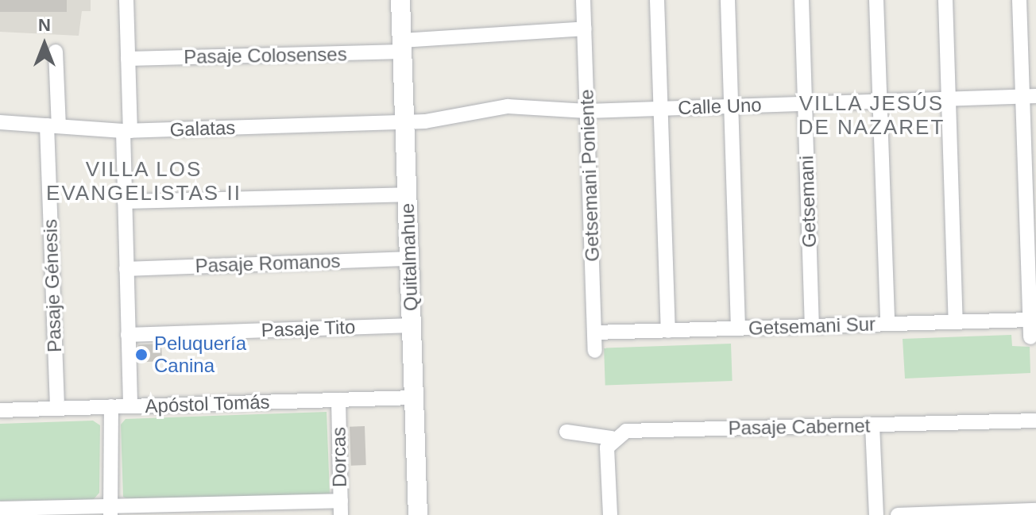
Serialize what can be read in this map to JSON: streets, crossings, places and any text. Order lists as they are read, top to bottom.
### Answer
{
  "streets": {
    "street": [
      "Pasaje Colosenses",
      "Calle Uno",
      "Galatas",
      "Getsemani Poniente",
      "Getsemani",
      "Quitalmahue",
      "Pasaje Romanos",
      "Pasaje Génesis",
      "Getsemani Sur",
      "Pasaje Tito",
      "Apóstol Tomás",
      "Pasaje Cabernet",
      "Dorcas"
    ]
  },
  "crossings": [
    ["Pasaje Colosenses", "Getsemani Poniente"],
    ["Pasaje Colosenses", "Quitalmahue"],
    ["Calle Uno", "Galatas"],
    ["Calle Uno", "Getsemani Poniente"],
    ["Calle Uno", "Getsemani"],
    ["Calle Uno", "Quitalmahue"],
    ["Galatas", "Quitalmahue"],
    ["Galatas", "Pasaje Génesis"],
    ["Getsemani Poniente", "Getsemani Sur"],
    ["Getsemani", "Getsemani Sur"],
    ["Quitalmahue", "Pasaje Romanos"],
    ["Quitalmahue", "Pasaje Tito"],
    ["Quitalmahue", "Apóstol Tomás"],
    ["Pasaje Génesis", "Apóstol Tomás"],
    ["Apóstol Tomás", "Dorcas"]
  ],
  "districts": ["VILLA JESÚS DE NAZARET", "VILLA LOS EVANGELISTAS II"],
  "places": ["Peluquería Canina"],
  "north": "top"
}
